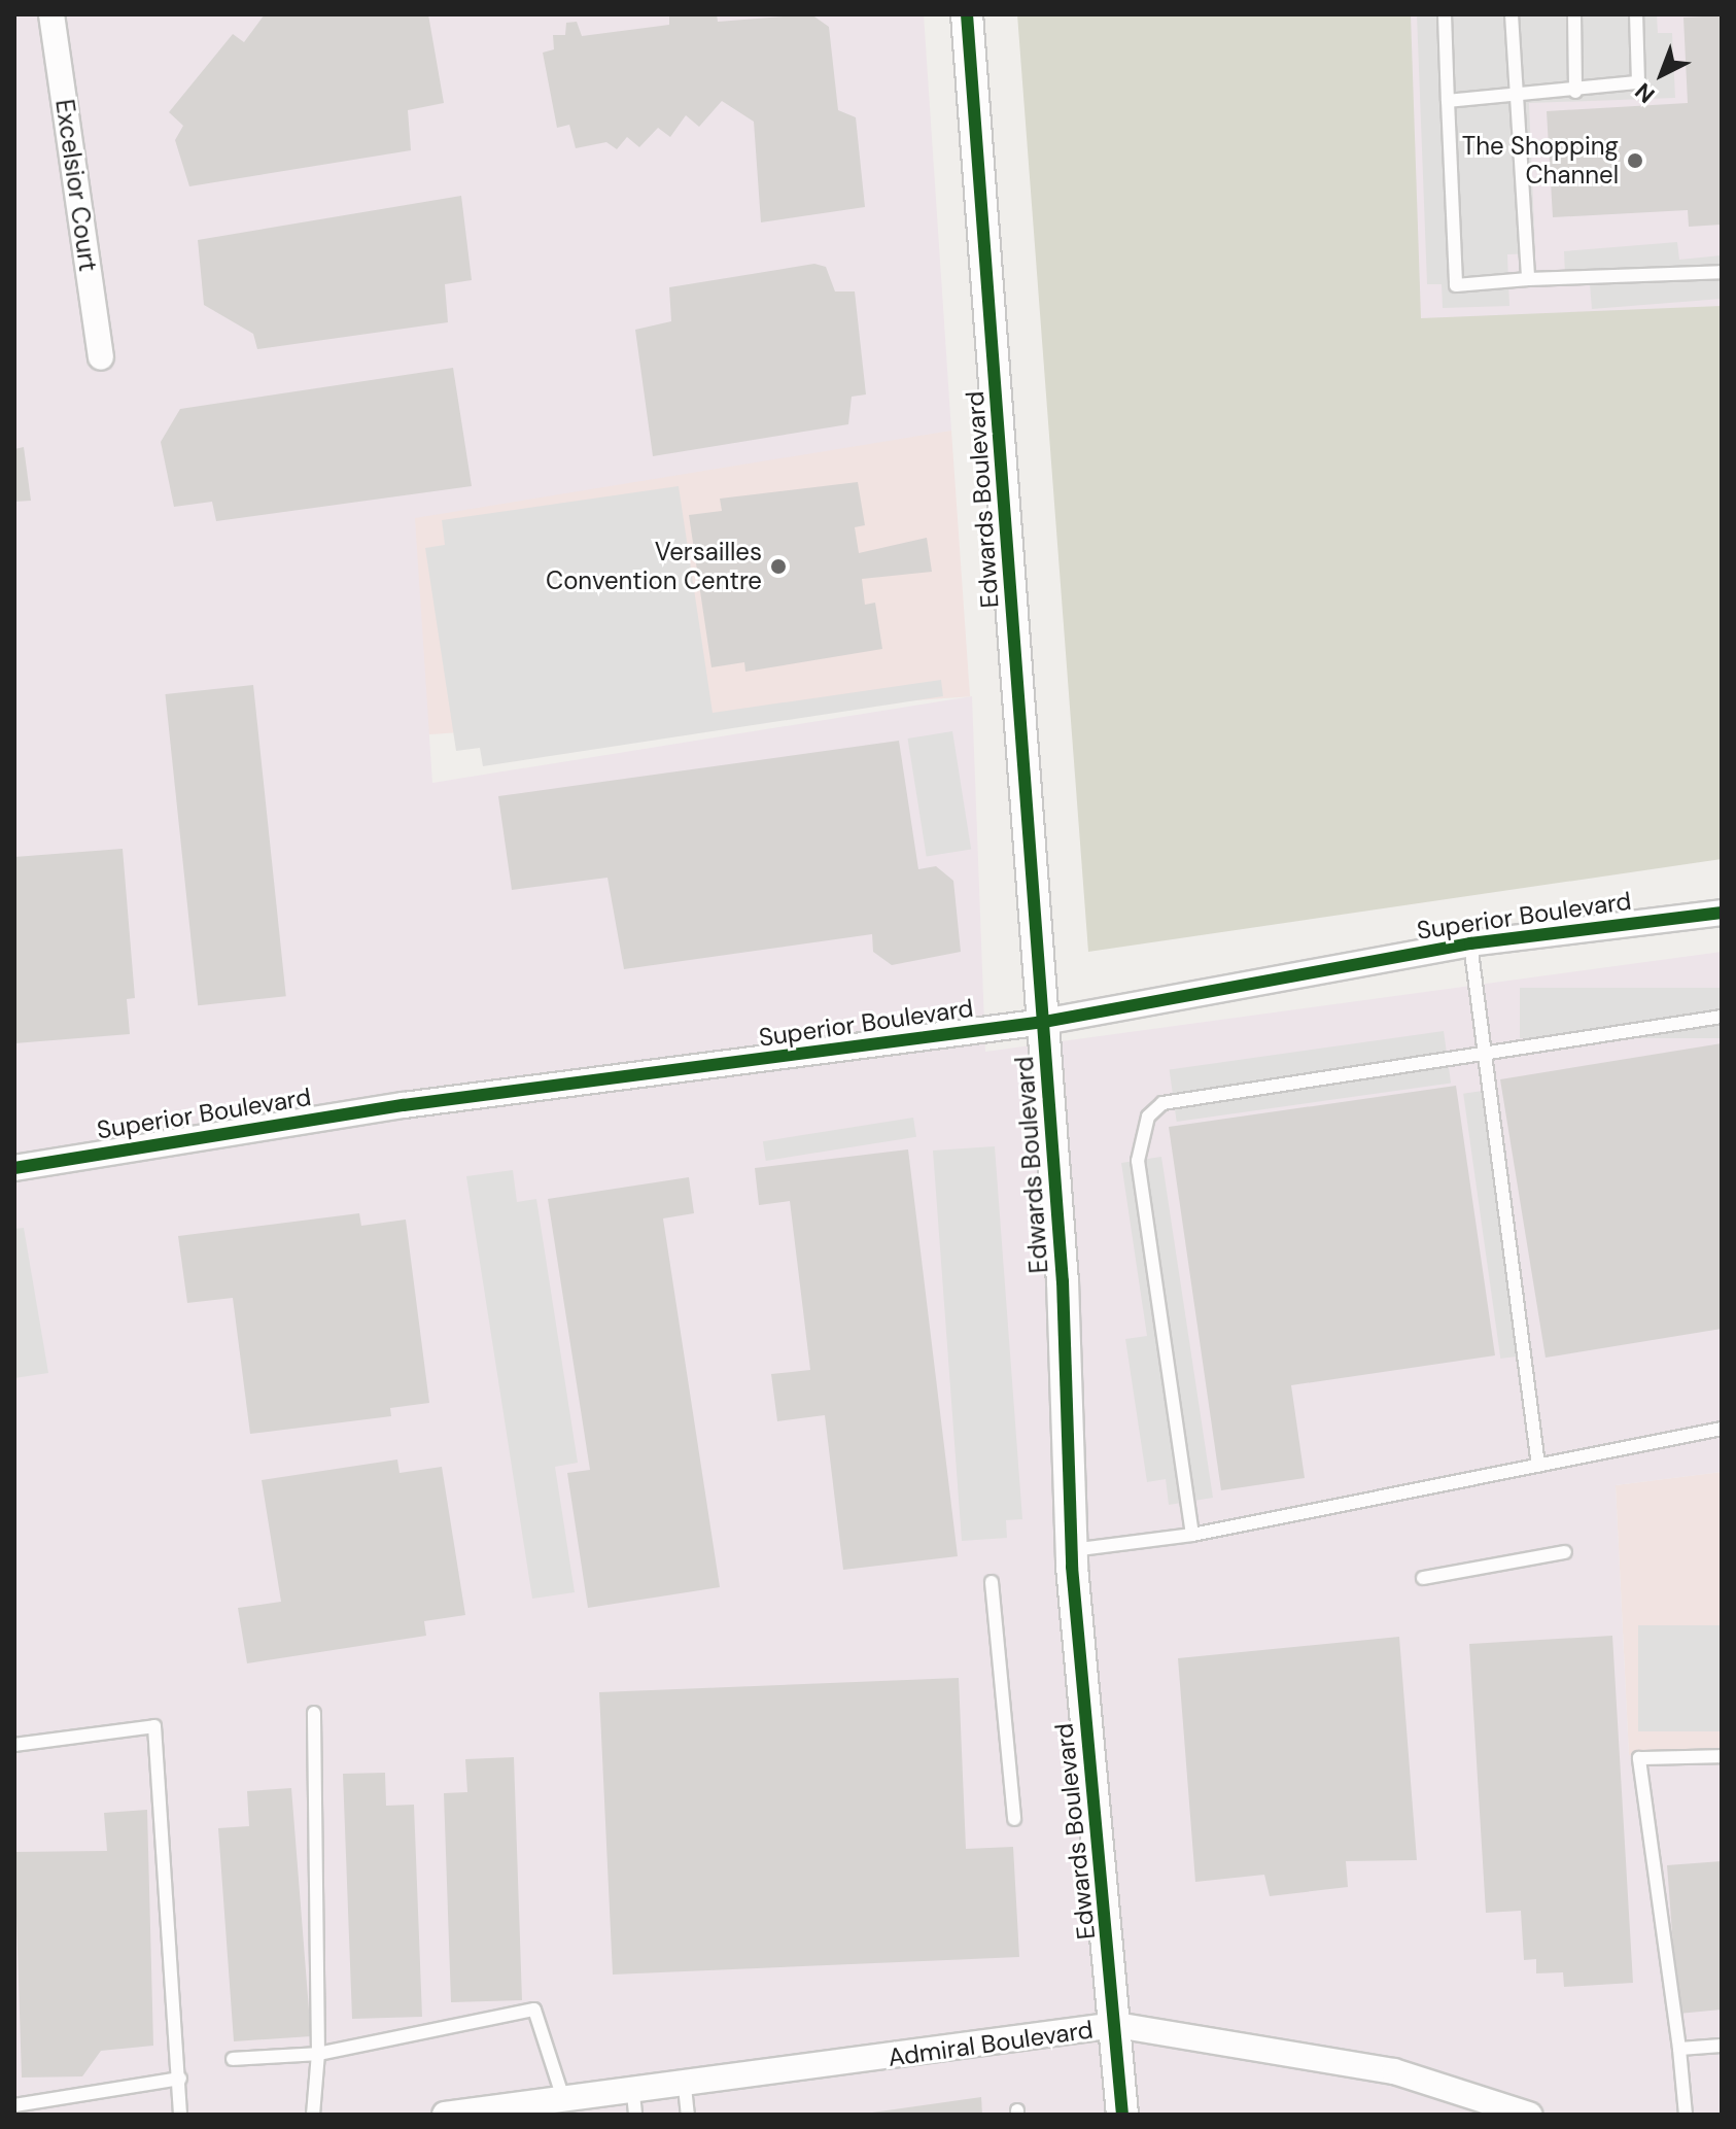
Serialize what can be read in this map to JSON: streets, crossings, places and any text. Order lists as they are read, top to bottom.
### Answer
{
  "streets": {
    "street": [
      "Excelsior Court",
      "Edwards Boulevard",
      "Superior Boulevard",
      "Admiral Boulevard"
    ]
  },
  "crossings": [
    ["Edwards Boulevard", "Superior Boulevard"],
    ["Edwards Boulevard", "Admiral Boulevard"]
  ],
  "places": ["The Shopping Channel", "Versailles Convention Centre"],
  "north": "bottom left"
}
